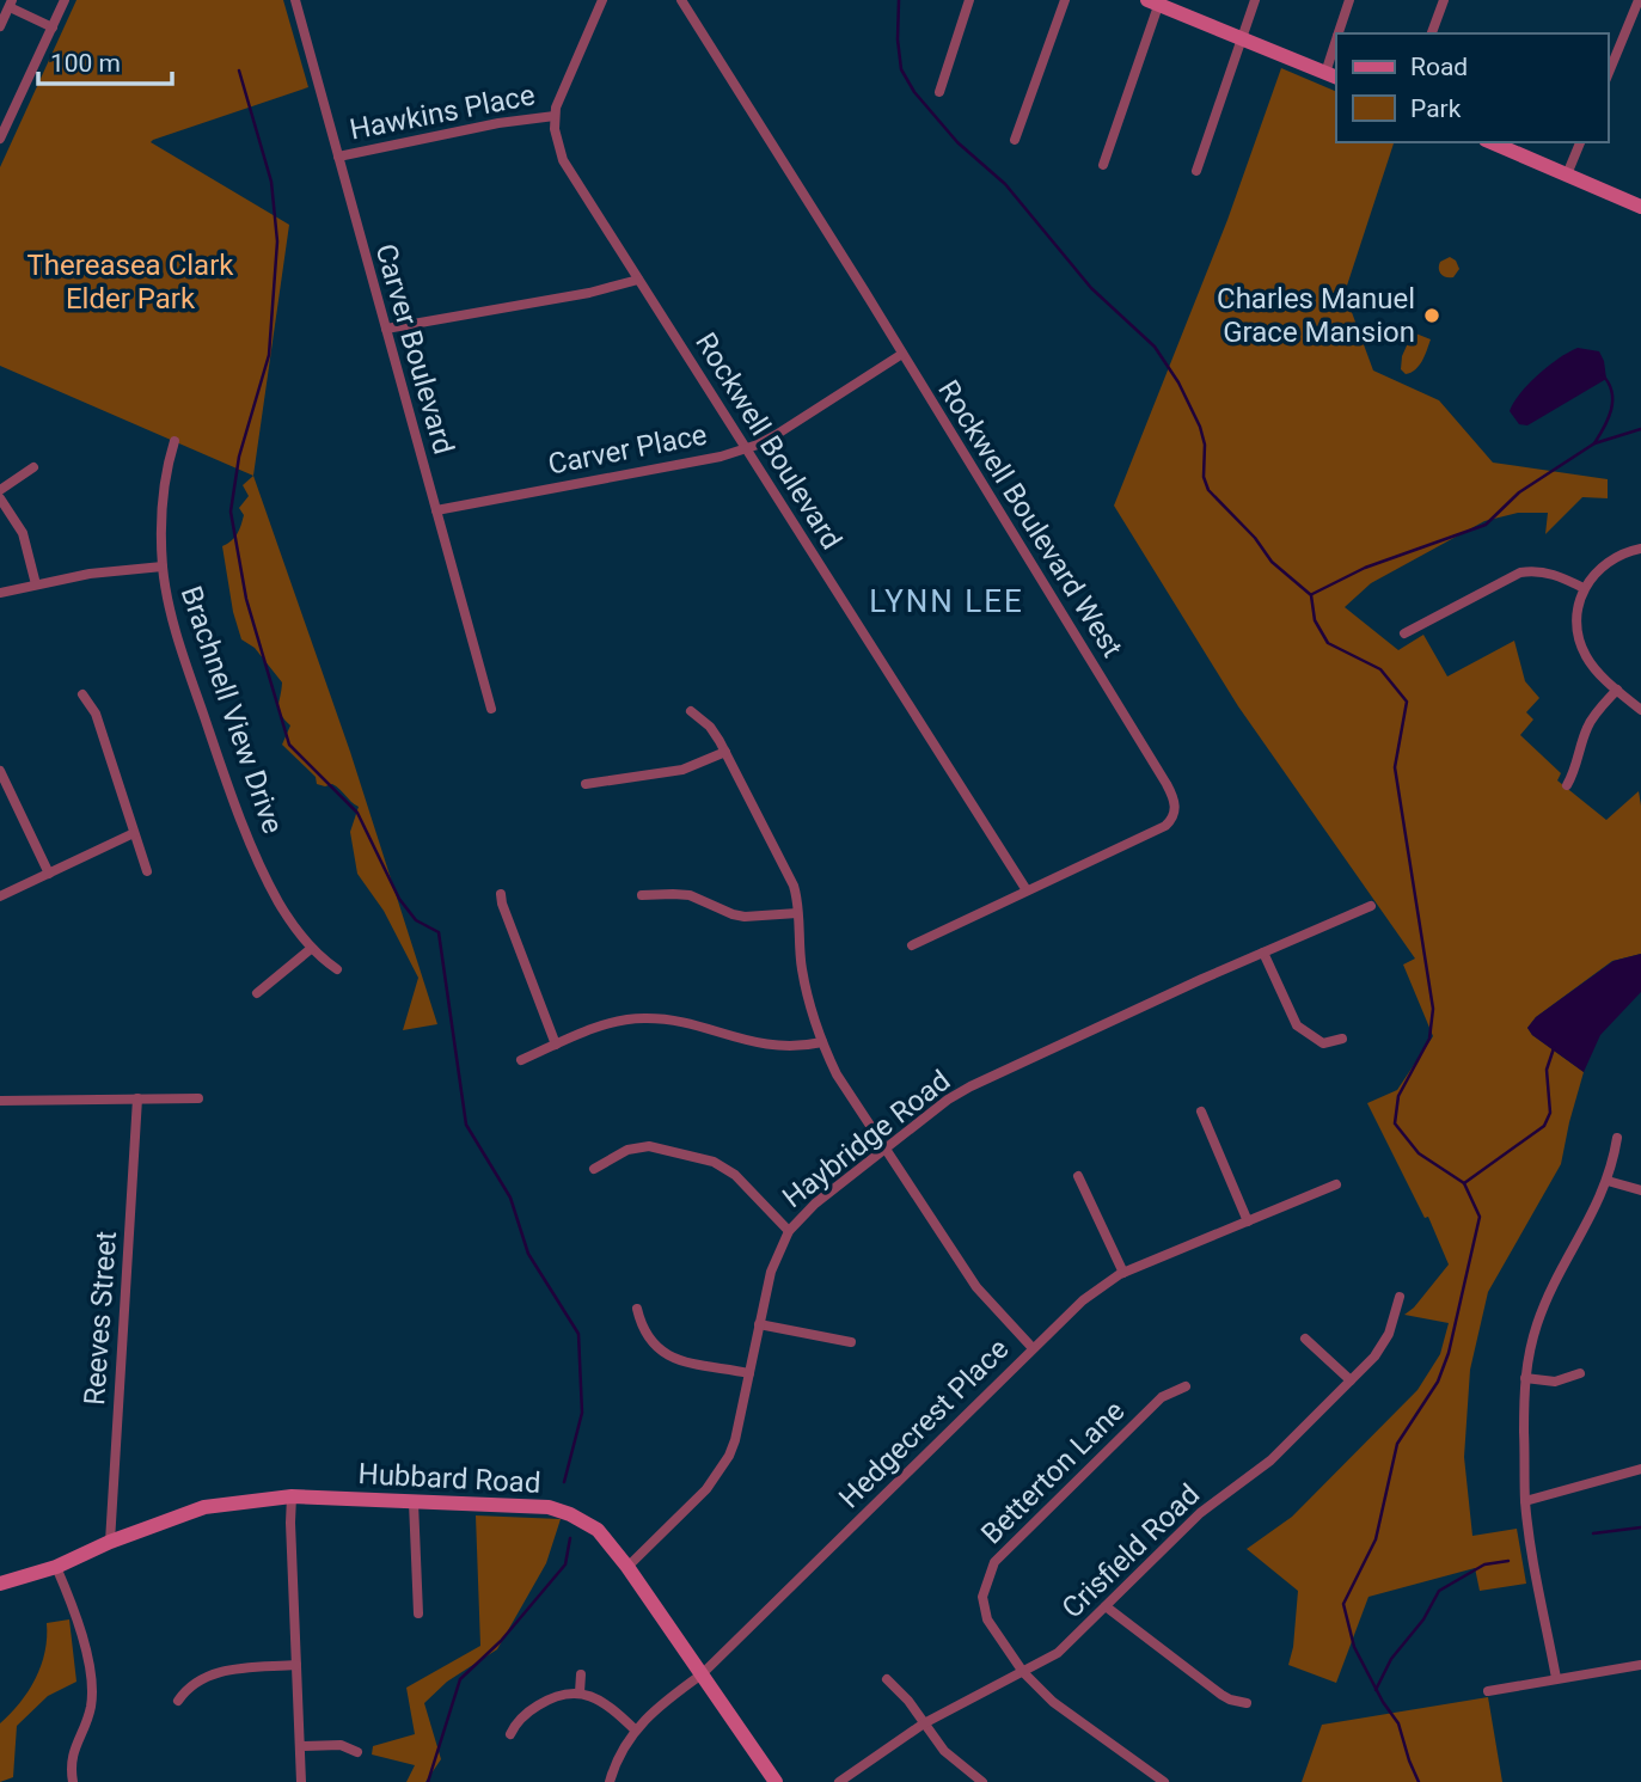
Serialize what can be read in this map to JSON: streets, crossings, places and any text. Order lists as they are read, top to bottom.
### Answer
{
  "streets": {
    "main road": ["Hubbard Road"],
    "street": [
      "Hawkins Place",
      "Carver Boulevard",
      "Rockwell Boulevard",
      "Carver Place",
      "Rockwell Boulevard West",
      "Brachnell View Drive",
      "Haybridge Road",
      "Reeves Street",
      "Hedgecrest Place",
      "Betterton Lane",
      "Crisfield Road"
    ]
  },
  "crossings": [
    ["Hawkins Place", "Carver Boulevard"],
    ["Hawkins Place", "Rockwell Boulevard"],
    ["Carver Boulevard", "Carver Place"],
    ["Rockwell Boulevard", "Carver Place"],
    ["Rockwell Boulevard", "Rockwell Boulevard West"],
    ["Carver Place", "Rockwell Boulevard West"],
    ["Haybridge Road", "Hubbard Road"],
    ["Reeves Street", "Hubbard Road"],
    ["Hedgecrest Place", "Hubbard Road"],
    ["Betterton Lane", "Crisfield Road"]
  ],
  "districts": ["LYNN LEE"],
  "parks": ["Thereasea Clark Elder Park"],
  "places": ["Charles Manuel Grace Mansion"],
  "legend": ["Road", "Park"],
  "scale_bar": "100 m"
}
